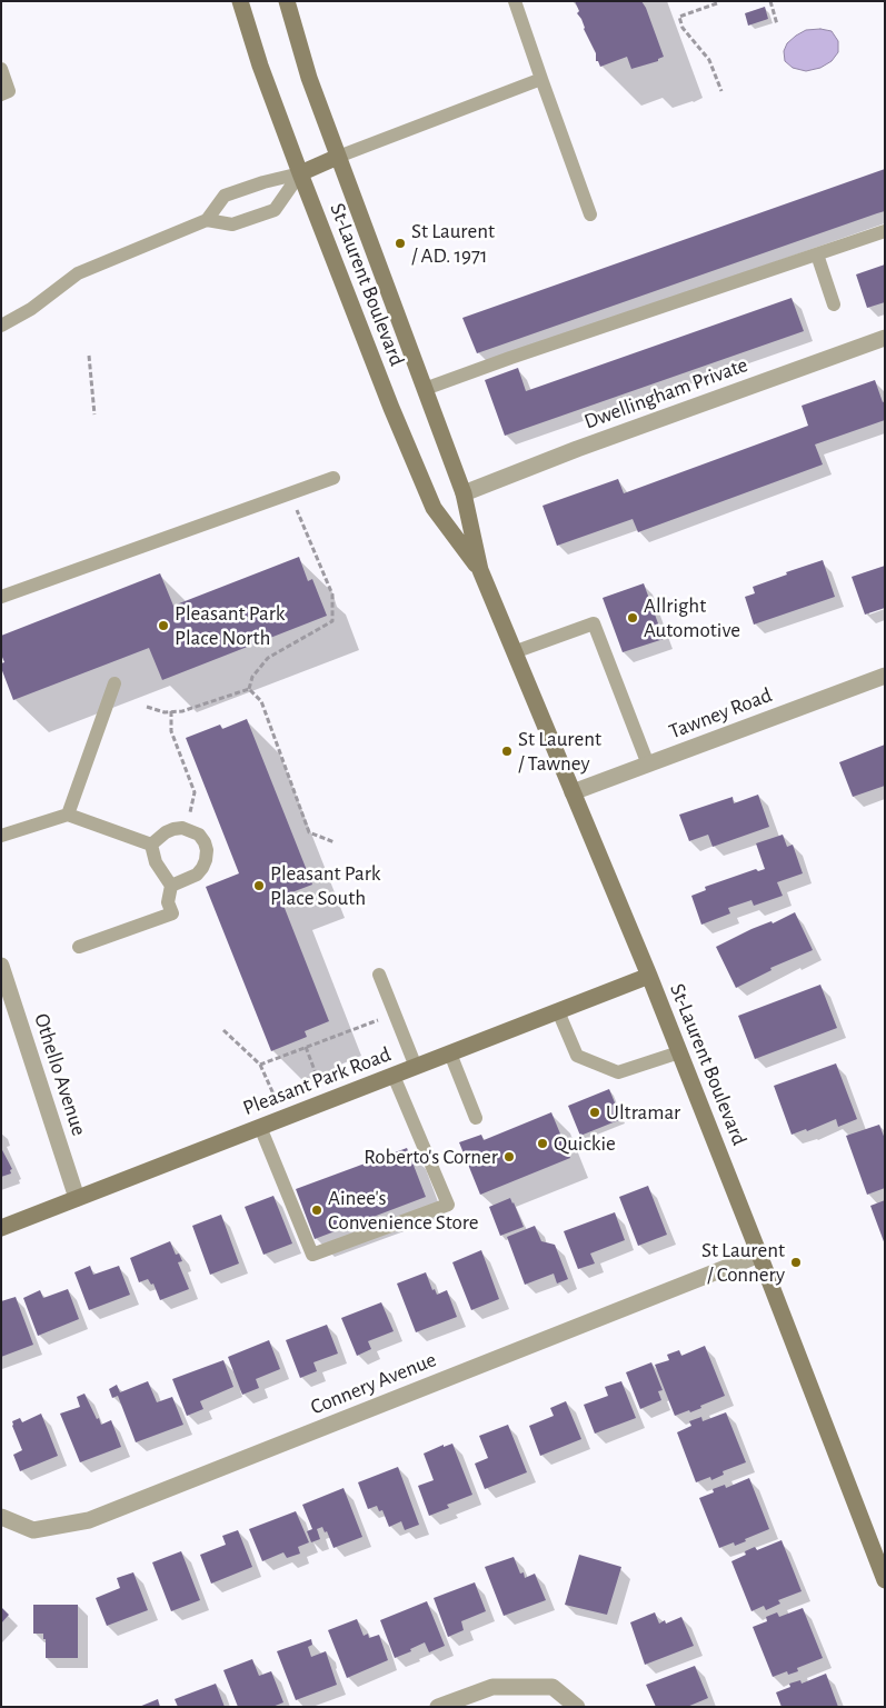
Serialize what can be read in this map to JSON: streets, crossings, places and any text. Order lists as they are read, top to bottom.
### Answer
{
  "streets": {
    "street": [
      "St-Laurent Boulevard",
      "Dwellingham Private",
      "Tawney Road",
      "Othello Avenue",
      "Pleasant Park Road",
      "Connery Avenue"
    ]
  },
  "crossings": [
    ["St-Laurent Boulevard", "Dwellingham Private"],
    ["St-Laurent Boulevard", "Tawney Road"],
    ["St-Laurent Boulevard", "Pleasant Park Road"],
    ["St-Laurent Boulevard", "Connery Avenue"],
    ["Othello Avenue", "Pleasant Park Road"]
  ],
  "places": [
    "St Laurent / AD. 1971",
    "Allright Automotive",
    "Pleasant Park Place North",
    "St Laurent / Tawney",
    "Pleasant Park Place South",
    "Ultramar",
    "Quickie",
    "Roberto's Corner",
    "Ainee's Convenience Store",
    "St Laurent / Connery"
  ]
}
